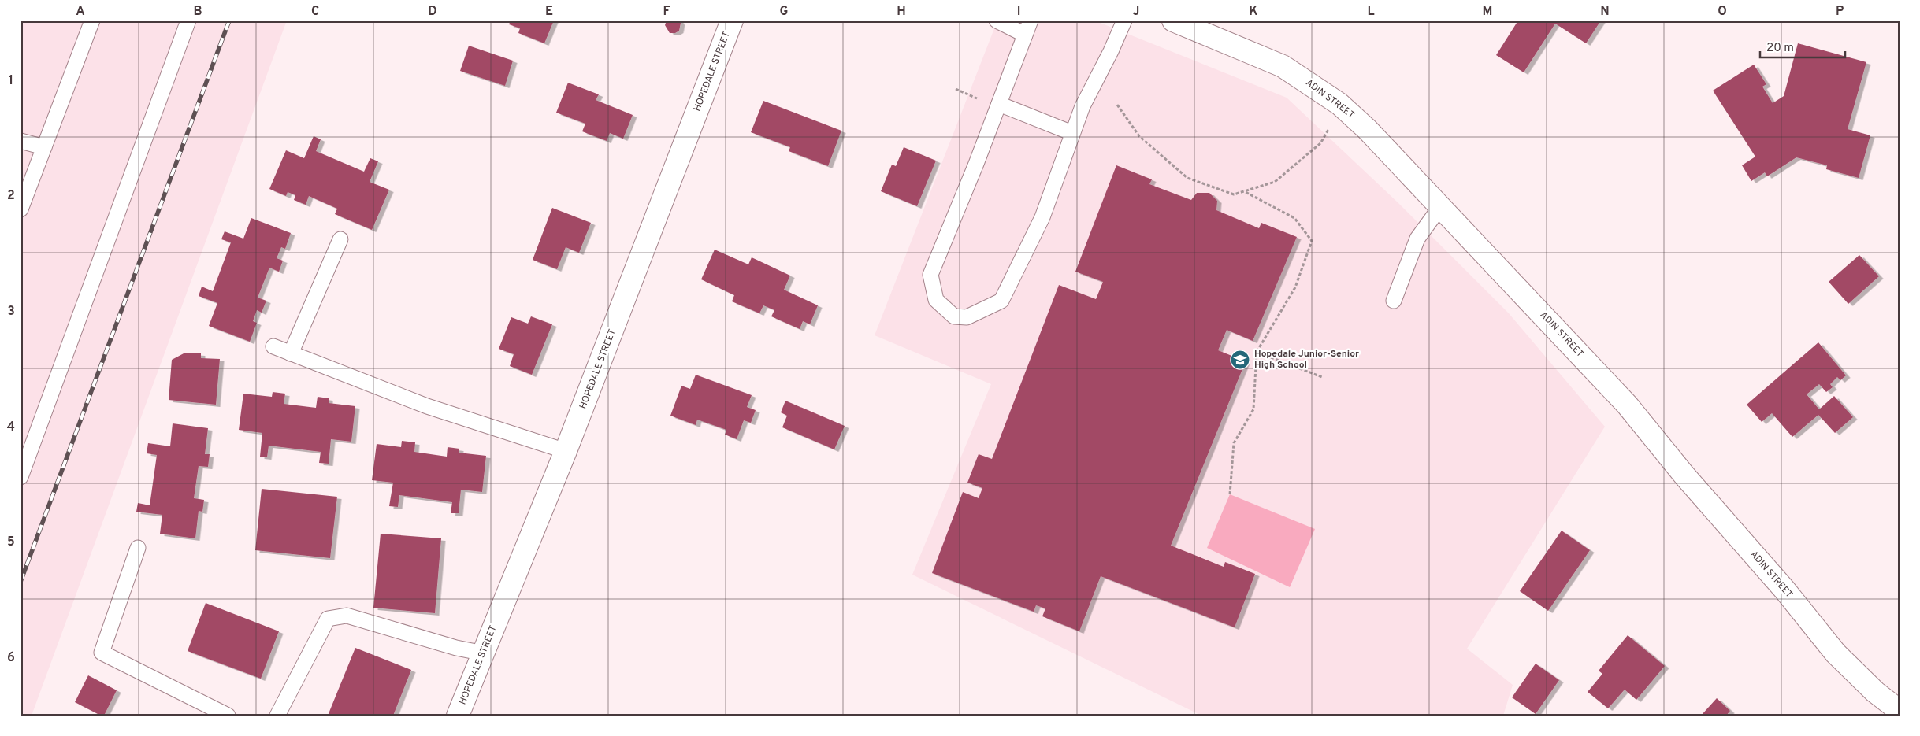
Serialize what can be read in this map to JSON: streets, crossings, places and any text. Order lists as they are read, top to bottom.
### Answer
{
  "streets": {
    "street": ["HOPEDALE STREET", "ADIN STREET"]
  },
  "places": {
    "school or university": ["Hopedale Junior-Senior High School"]
  },
  "scale_bar": "20 m",
  "grid": {
    "columns": [
      "A",
      "B",
      "C",
      "D",
      "E",
      "F",
      "G",
      "H",
      "I",
      "J",
      "K",
      "L",
      "M",
      "N",
      "O",
      "P"
    ],
    "rows": [
      "1",
      "2",
      "3",
      "4",
      "5",
      "6"
    ]
  }
}
